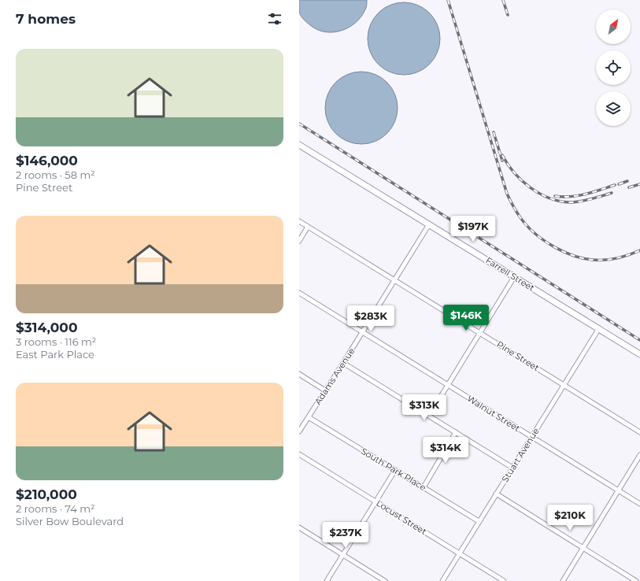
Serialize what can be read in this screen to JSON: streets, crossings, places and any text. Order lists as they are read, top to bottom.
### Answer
{
  "streets": {
    "main road": ["Farrell Street"],
    "street": [
      "Pine Street",
      "Adams Avenue",
      "Walnut Street",
      "Stuart Avenue",
      "South Park Place",
      "Locust Street"
    ]
  },
  "crossings": [
    ["Farrell Street", "Adams Avenue"],
    ["Farrell Street", "Stuart Avenue"],
    ["Pine Street", "Adams Avenue"],
    ["Pine Street", "Stuart Avenue"],
    ["Adams Avenue", "Walnut Street"],
    ["Adams Avenue", "South Park Place"],
    ["Walnut Street", "Stuart Avenue"],
    ["Stuart Avenue", "South Park Place"],
    ["Stuart Avenue", "Locust Street"]
  ],
  "north": "top right",
  "page": {
    "heading": "7 homes",
    "list": [
      {
        "name": "$146,000",
        "note": "2 rooms · 58 m² · Pine Street"
      },
      {
        "name": "$314,000",
        "note": "3 rooms · 116 m² · East Park Place"
      },
      {
        "name": "$210,000",
        "note": "2 rooms · 74 m² · Silver Bow Boulevard"
      }
    ],
    "price": [
      "$197K",
      "$146K",
      "$283K",
      "$313K",
      "$314K",
      "$210K",
      "$237K"
    ]
  }
}
